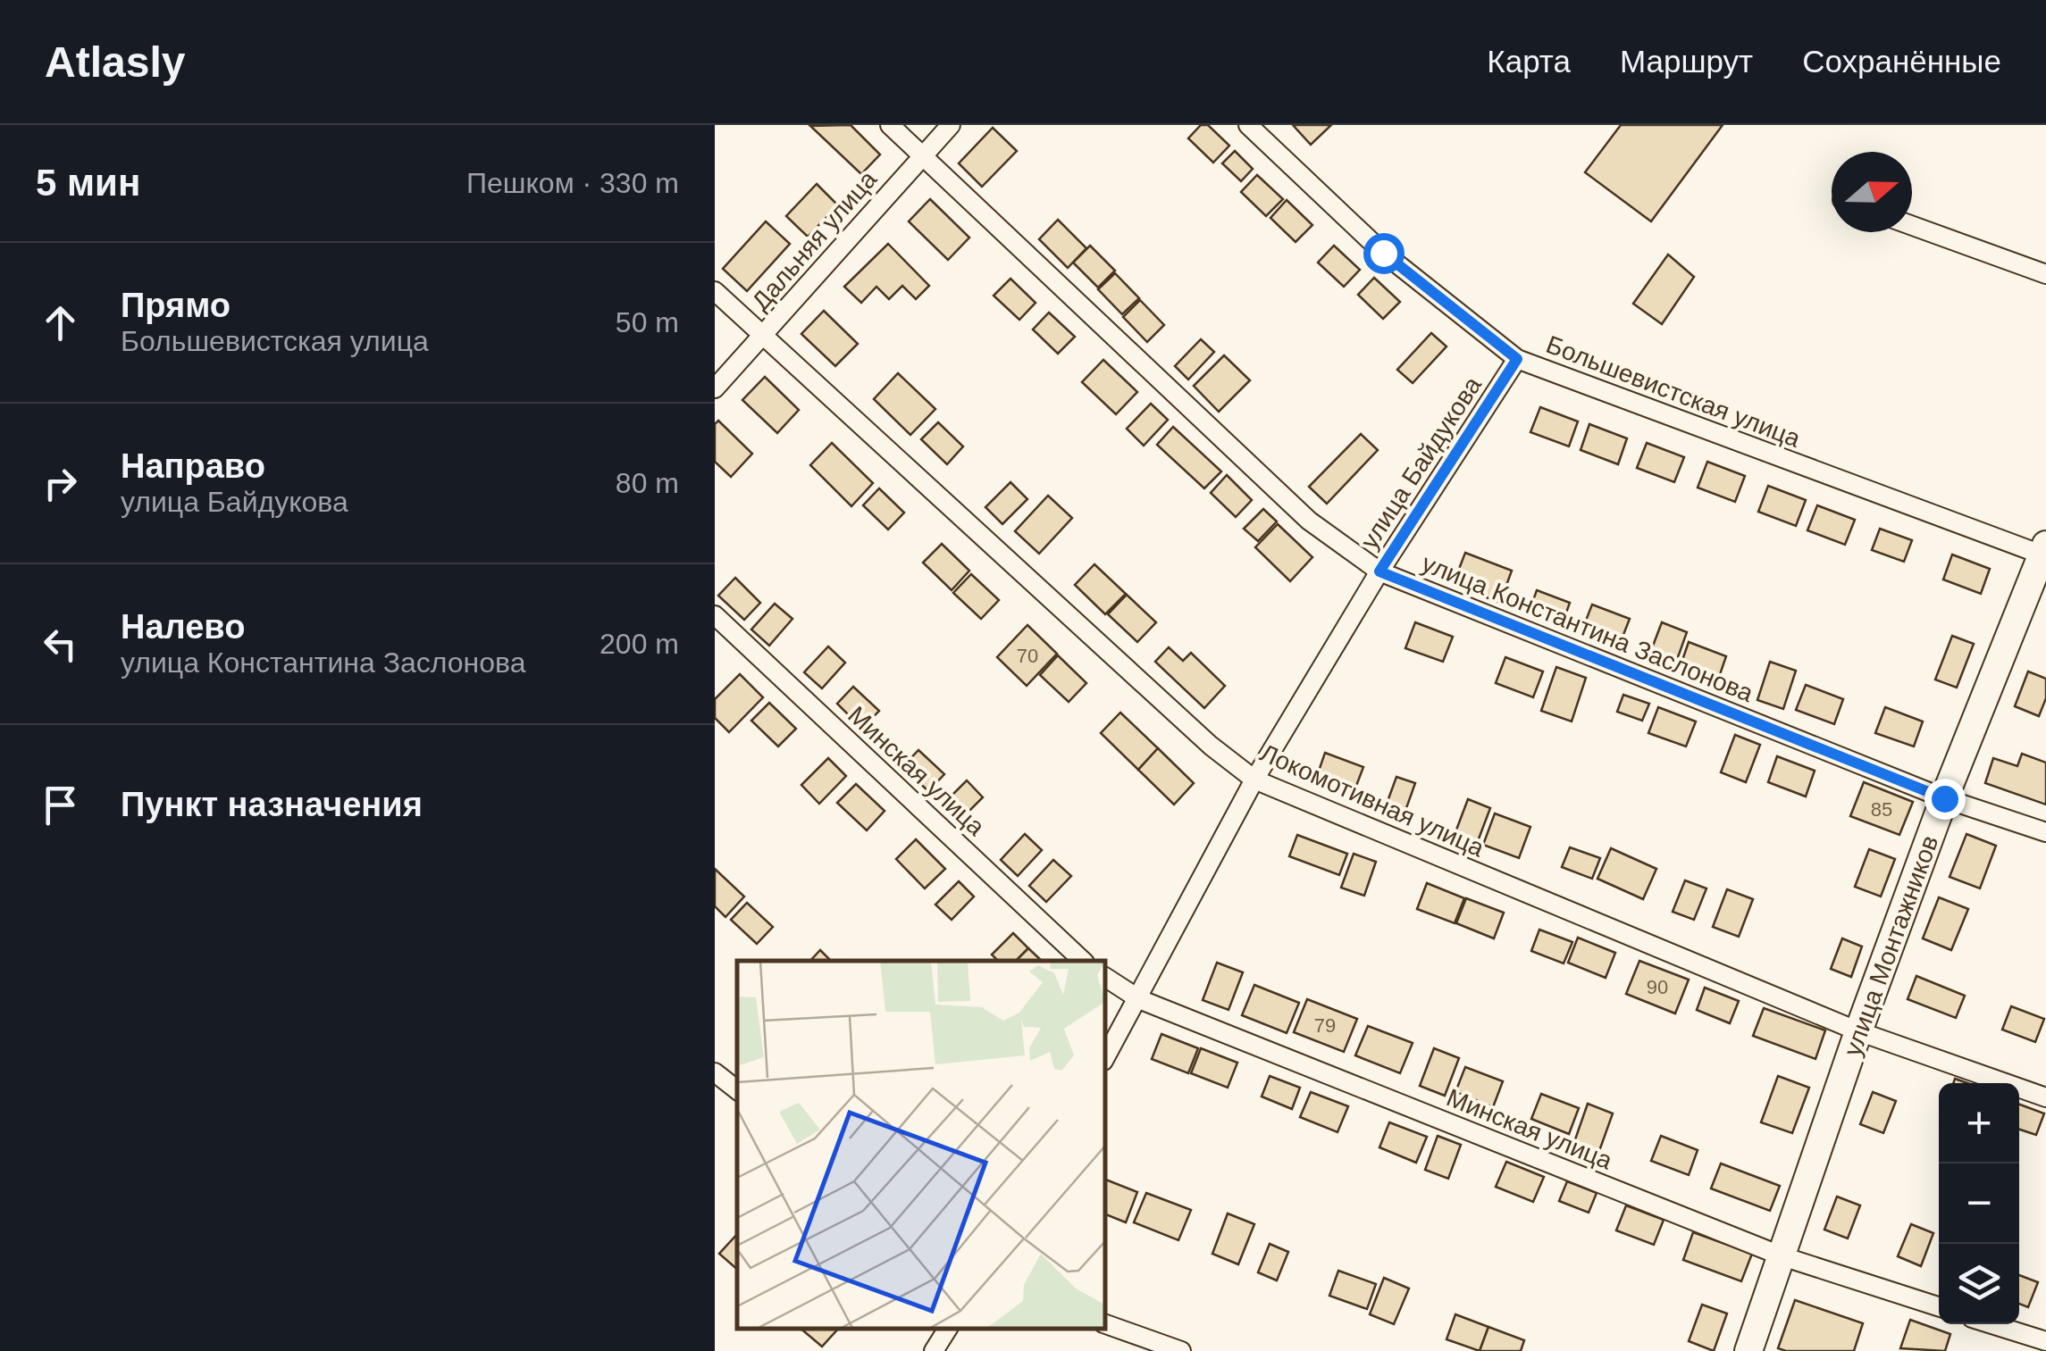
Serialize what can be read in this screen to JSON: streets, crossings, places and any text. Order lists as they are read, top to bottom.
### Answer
{
  "streets": {
    "street": [
      "Дальняя улица",
      "Большевистская улица",
      "улица Байдукова",
      "улица Константина Заслонова",
      "Минская улица",
      "Локомотивная улица",
      "улица Монтажников"
    ]
  },
  "crossings": [
    ["Дальняя улица", "улица Константина Заслонова"],
    ["Дальняя улица", "Локомотивная улица"],
    ["Большевистская улица", "улица Байдукова"],
    ["Большевистская улица", "улица Монтажников"],
    ["улица Байдукова", "улица Константина Заслонова"],
    ["улица Байдукова", "Минская улица"],
    ["улица Байдукова", "Локомотивная улица"],
    ["улица Константина Заслонова", "улица Монтажников"],
    ["Минская улица", "улица Монтажников"],
    ["Локомотивная улица", "улица Монтажников"]
  ],
  "house_numbers": [
    "70",
    "85",
    "90",
    "79"
  ],
  "north": "right",
  "page": {
    "header": "Atlasly",
    "nav": ["Карта", "Маршрут", "Сохранённые"],
    "heading": ["5 мин", "Пешком · 330 m"],
    "list": [
      ["Прямо", "Большевистская улица", "50 m"],
      ["Направо", "улица Байдукова", "80 m"],
      ["Налево", "улица Константина Заслонова", "200 m"],
      "Пункт назначения"
    ],
    "map_buttons": ["+", "−"]
  }
}
